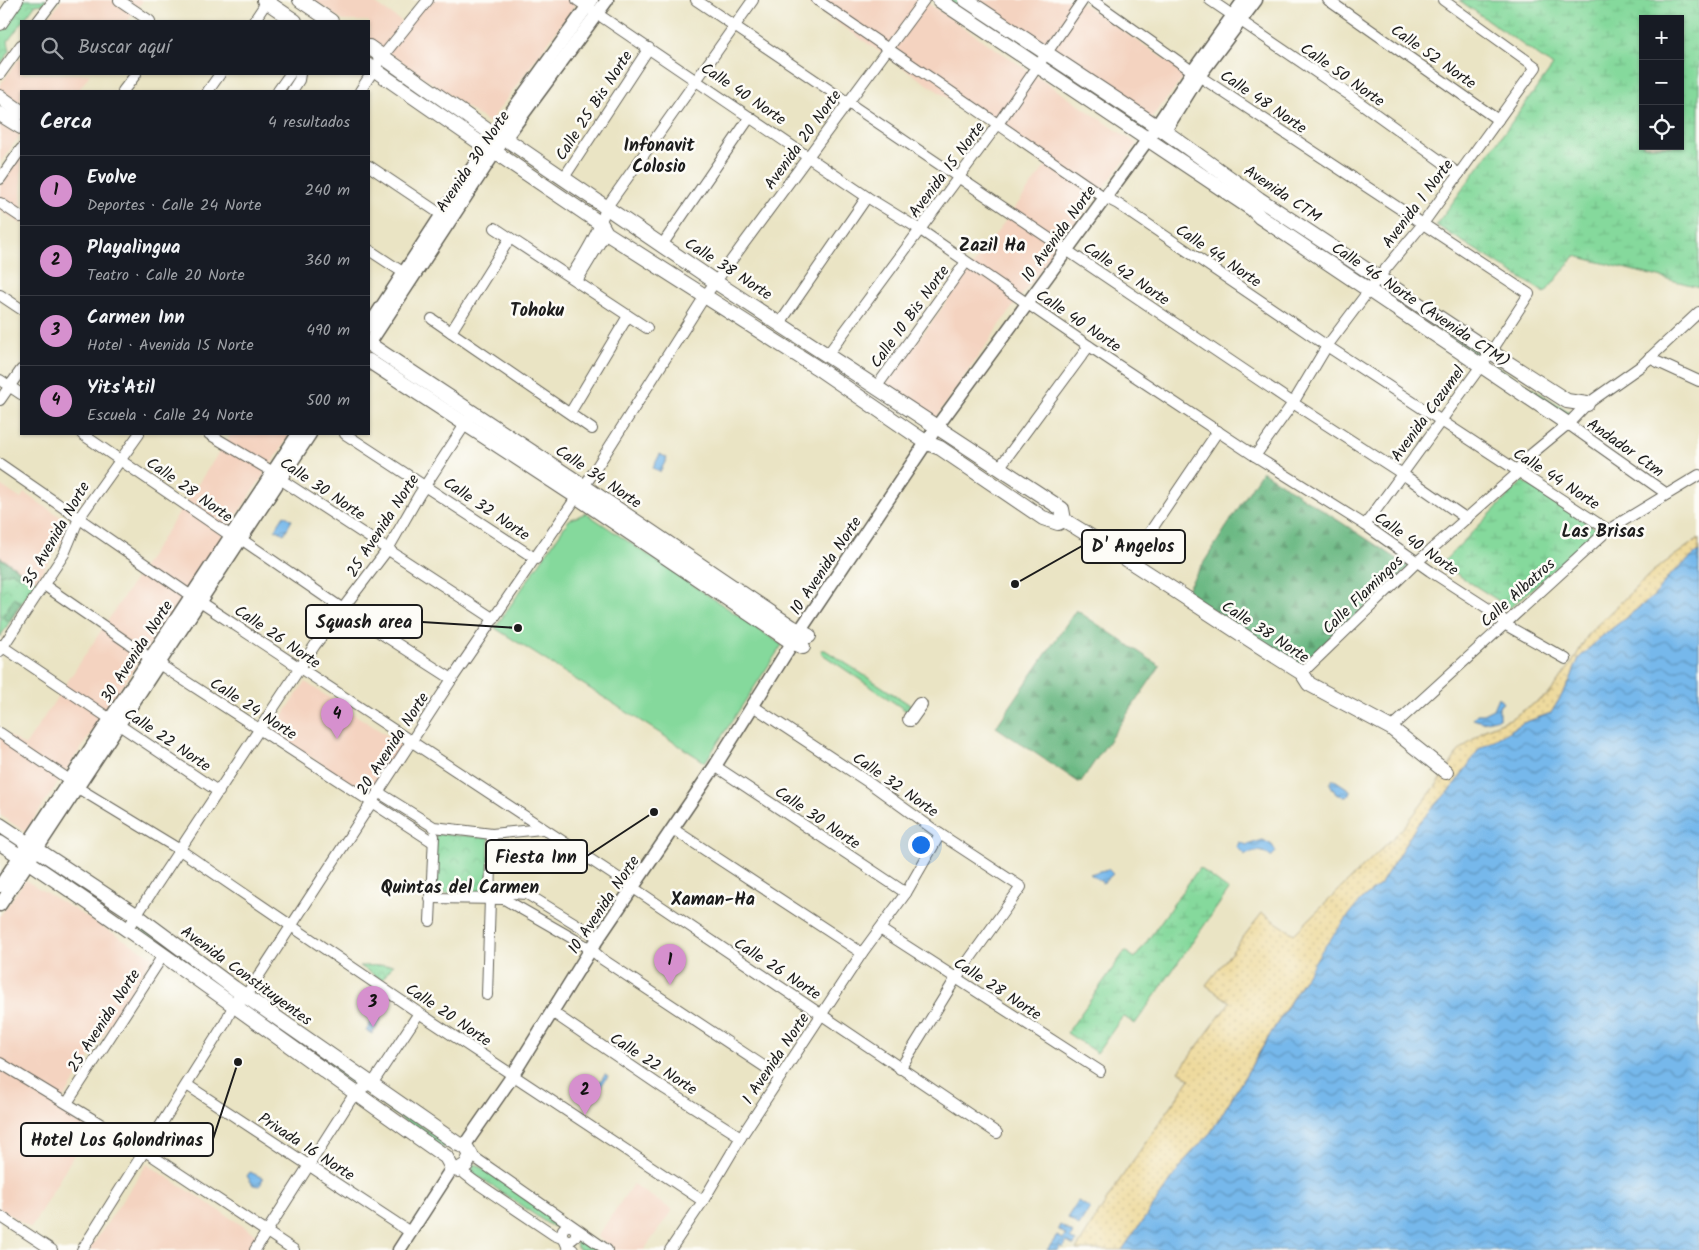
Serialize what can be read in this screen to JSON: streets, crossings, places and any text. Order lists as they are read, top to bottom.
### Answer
{
  "streets": {
    "main road": [
      "Avenida CTM",
      "Calle 38 Norte",
      "Calle 46 Norte (Avenida CTM)",
      "Calle 34 Norte",
      "Avenida Constituyentes"
    ],
    "street": [
      "Calle 52 Norte",
      "Calle 50 Norte",
      "Calle 40 Norte",
      "Calle 48 Norte",
      "Calle 25 Bis Norte",
      "Avenida 20 Norte",
      "Avenida 30 Norte",
      "Avenida 15 Norte",
      "Avenida 1 Norte",
      "10 Avenida Norte",
      "Calle 44 Norte",
      "Calle 42 Norte",
      "Calle 10 Bis Norte",
      "Avenida Cozumel",
      "Andador Ctm",
      "Calle 30 Norte",
      "Calle 28 Norte",
      "Calle 32 Norte",
      "25 Avenida Norte",
      "35 Avenida Norte",
      "Calle Albatros",
      "Calle Flamingos",
      "Calle 26 Norte",
      "30 Avenida Norte",
      "Calle 24 Norte",
      "Calle 22 Norte",
      "20 Avenida Norte",
      "Calle 20 Norte",
      "1 Avenida Norte",
      "Privada 16 Norte"
    ]
  },
  "crossings": [
    ["Calle 52 Norte", "Avenida 1 Norte"],
    ["Calle 50 Norte", "Avenida 1 Norte"],
    ["Calle 50 Norte", "10 Avenida Norte"],
    ["Calle 40 Norte", "Calle 25 Bis Norte"],
    ["Calle 40 Norte", "Avenida 20 Norte"],
    ["Calle 40 Norte", "Avenida 30 Norte"],
    ["Calle 40 Norte", "Avenida 15 Norte"],
    ["Calle 40 Norte", "Avenida 1 Norte"],
    ["Calle 40 Norte", "10 Avenida Norte"],
    ["Calle 40 Norte", "Calle 10 Bis Norte"],
    ["Calle 40 Norte", "Avenida Cozumel"],
    ["Calle 40 Norte", "Calle Albatros"],
    ["Calle 40 Norte", "Calle Flamingos"],
    ["Calle 48 Norte", "Avenida 1 Norte"],
    ["Calle 48 Norte", "10 Avenida Norte"],
    ["Calle 48 Norte", "Avenida Cozumel"],
    ["Calle 25 Bis Norte", "Calle 38 Norte"],
    ["Avenida 20 Norte", "Calle 44 Norte"],
    ["Avenida 20 Norte", "Calle 38 Norte"],
    ["Avenida 20 Norte", "Calle 42 Norte"],
    ["Avenida 30 Norte", "Calle 38 Norte"],
    ["Avenida 15 Norte", "Avenida CTM"],
    ["Avenida 15 Norte", "Calle 44 Norte"],
    ["Avenida 15 Norte", "Calle 38 Norte"],
    ["Avenida 15 Norte", "Calle 42 Norte"],
    ["Avenida CTM", "Avenida 1 Norte"],
    ["Avenida CTM", "10 Avenida Norte"],
    ["Avenida CTM", "Calle 46 Norte (Avenida CTM)"],
    ["Avenida CTM", "Avenida Cozumel"],
    ["Avenida CTM", "Calle Flamingos"],
    ["Avenida 1 Norte", "Calle 44 Norte"],
    ["Avenida 1 Norte", "Calle 42 Norte"],
    ["Avenida 1 Norte", "Calle 46 Norte (Avenida CTM)"],
    ["10 Avenida Norte", "Calle 44 Norte"],
    ["10 Avenida Norte", "Calle 38 Norte"],
    ["10 Avenida Norte", "Calle 42 Norte"],
    ["10 Avenida Norte", "Calle 46 Norte (Avenida CTM)"],
    ["10 Avenida Norte", "Calle 34 Norte"],
    ["10 Avenida Norte", "Calle 30 Norte"],
    ["10 Avenida Norte", "Calle 32 Norte"],
    ["10 Avenida Norte", "Calle 26 Norte"],
    ["10 Avenida Norte", "Calle 22 Norte"],
    ["10 Avenida Norte", "Avenida Constituyentes"],
    ["10 Avenida Norte", "Calle 20 Norte"],
    ["Calle 44 Norte", "Avenida Cozumel"],
    ["Calle 44 Norte", "Calle Albatros"],
    ["Calle 44 Norte", "Calle Flamingos"],
    ["Calle 38 Norte", "Calle 10 Bis Norte"],
    ["Calle 38 Norte", "Calle Albatros"],
    ["Calle 38 Norte", "Calle Flamingos"],
    ["Calle 42 Norte", "Avenida Cozumel"],
    ["Calle 42 Norte", "Calle Flamingos"],
    ["Calle 46 Norte (Avenida CTM)", "Avenida Cozumel"],
    ["Calle 46 Norte (Avenida CTM)", "Andador Ctm"],
    ["Calle 46 Norte (Avenida CTM)", "Calle Flamingos"],
    ["Andador Ctm", "Calle Albatros"],
    ["Andador Ctm", "Calle Flamingos"],
    ["Calle 34 Norte", "25 Avenida Norte"],
    ["Calle 34 Norte", "20 Avenida Norte"],
    ["Calle 30 Norte", "25 Avenida Norte"],
    ["Calle 30 Norte", "20 Avenida Norte"],
    ["Calle 30 Norte", "1 Avenida Norte"],
    ["Calle 28 Norte", "Calle 32 Norte"],
    ["Calle 28 Norte", "25 Avenida Norte"],
    ["Calle 28 Norte", "35 Avenida Norte"],
    ["Calle 28 Norte", "30 Avenida Norte"],
    ["Calle 28 Norte", "20 Avenida Norte"],
    ["Calle 28 Norte", "1 Avenida Norte"],
    ["Calle 32 Norte", "25 Avenida Norte"],
    ["Calle 32 Norte", "20 Avenida Norte"],
    ["Calle 32 Norte", "1 Avenida Norte"],
    ["25 Avenida Norte", "Calle 26 Norte"],
    ["25 Avenida Norte", "Calle 24 Norte"],
    ["25 Avenida Norte", "Calle 22 Norte"],
    ["25 Avenida Norte", "Avenida Constituyentes"],
    ["25 Avenida Norte", "Calle 20 Norte"],
    ["35 Avenida Norte", "Calle 26 Norte"],
    ["35 Avenida Norte", "Calle 24 Norte"],
    ["35 Avenida Norte", "Calle 22 Norte"],
    ["Calle 26 Norte", "30 Avenida Norte"],
    ["Calle 26 Norte", "20 Avenida Norte"],
    ["Calle 26 Norte", "1 Avenida Norte"],
    ["30 Avenida Norte", "Calle 24 Norte"],
    ["30 Avenida Norte", "Calle 22 Norte"],
    ["30 Avenida Norte", "Avenida Constituyentes"],
    ["30 Avenida Norte", "Calle 20 Norte"],
    ["Calle 24 Norte", "20 Avenida Norte"],
    ["Calle 22 Norte", "1 Avenida Norte"],
    ["20 Avenida Norte", "Avenida Constituyentes"],
    ["20 Avenida Norte", "Calle 20 Norte"],
    ["20 Avenida Norte", "Privada 16 Norte"],
    ["Calle 20 Norte", "1 Avenida Norte"]
  ],
  "districts": [
    "Infonavit Colosio",
    "Zazil Ha",
    "Tohoku",
    "Las Brisas",
    "Quintas del Carmen",
    "Xaman-Ha"
  ],
  "places": [
    "D' Angelos",
    "Squash area",
    "Fiesta Inn",
    "Hotel Los Golondrinas"
  ],
  "page": {
    "map_buttons": ["+", "−"],
    "search": "Buscar aquí",
    "heading": ["Cerca", "4 resultados"],
    "list": [
      {
        "mark": "1",
        "name": "Evolve",
        "note": "Deportes · Calle 24 Norte",
        "value": "240 m"
      },
      {
        "mark": "2",
        "name": "Playalingua",
        "note": "Teatro · Calle 20 Norte",
        "value": "360 m"
      },
      {
        "mark": "3",
        "name": "Carmen Inn",
        "note": "Hotel · Avenida 15 Norte",
        "value": "490 m"
      },
      {
        "mark": "4",
        "name": "Yits'Atil",
        "note": "Escuela · Calle 24 Norte",
        "value": "500 m"
      }
    ],
    "pins": [
      "4",
      "1",
      "3",
      "2"
    ]
  }
}
